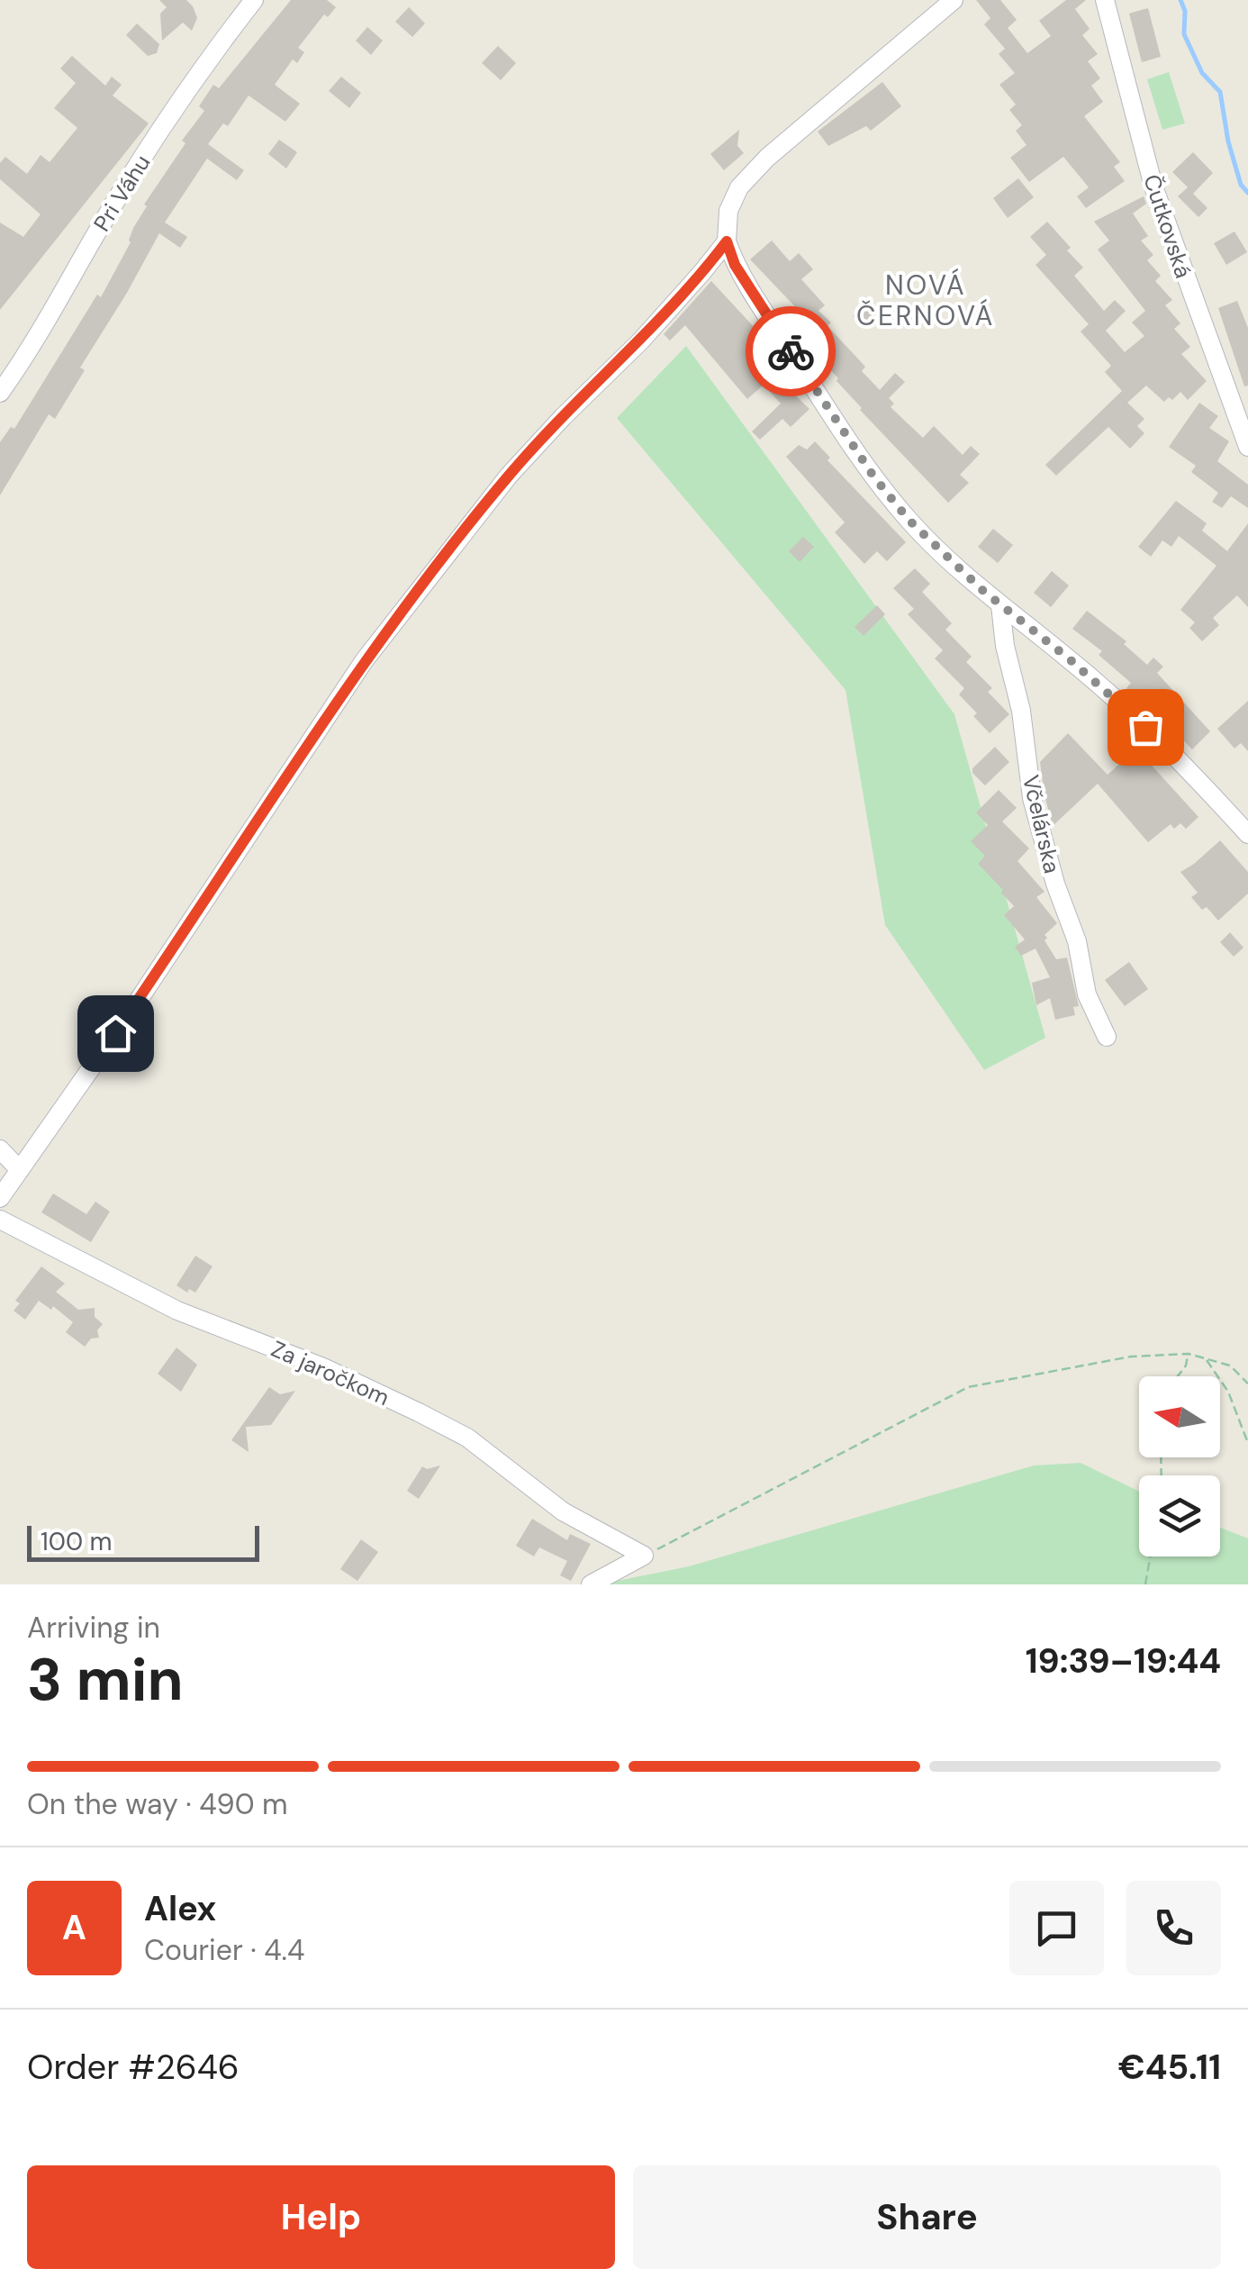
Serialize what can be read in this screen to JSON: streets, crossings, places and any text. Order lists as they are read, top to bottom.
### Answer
{
  "streets": {
    "street": [
      "Pri Váhu",
      "Čutkovská",
      "Včelárska",
      "Za jaročkom"
    ]
  },
  "districts": ["NOVÁ ČERNOVÁ"],
  "scale_bar": "100 m",
  "north": "left",
  "page": {
    "scale": "100 m",
    "heading": ["3 min", "Arriving in", "19:39–19:44"],
    "panel": [
      "Alex",
      "Courier · 4.4",
      "Order #2646",
      "€45.11"
    ],
    "bar": "On the way · 490 m",
    "round": "A",
    "buttons": ["Help", "Share"]
  }
}
